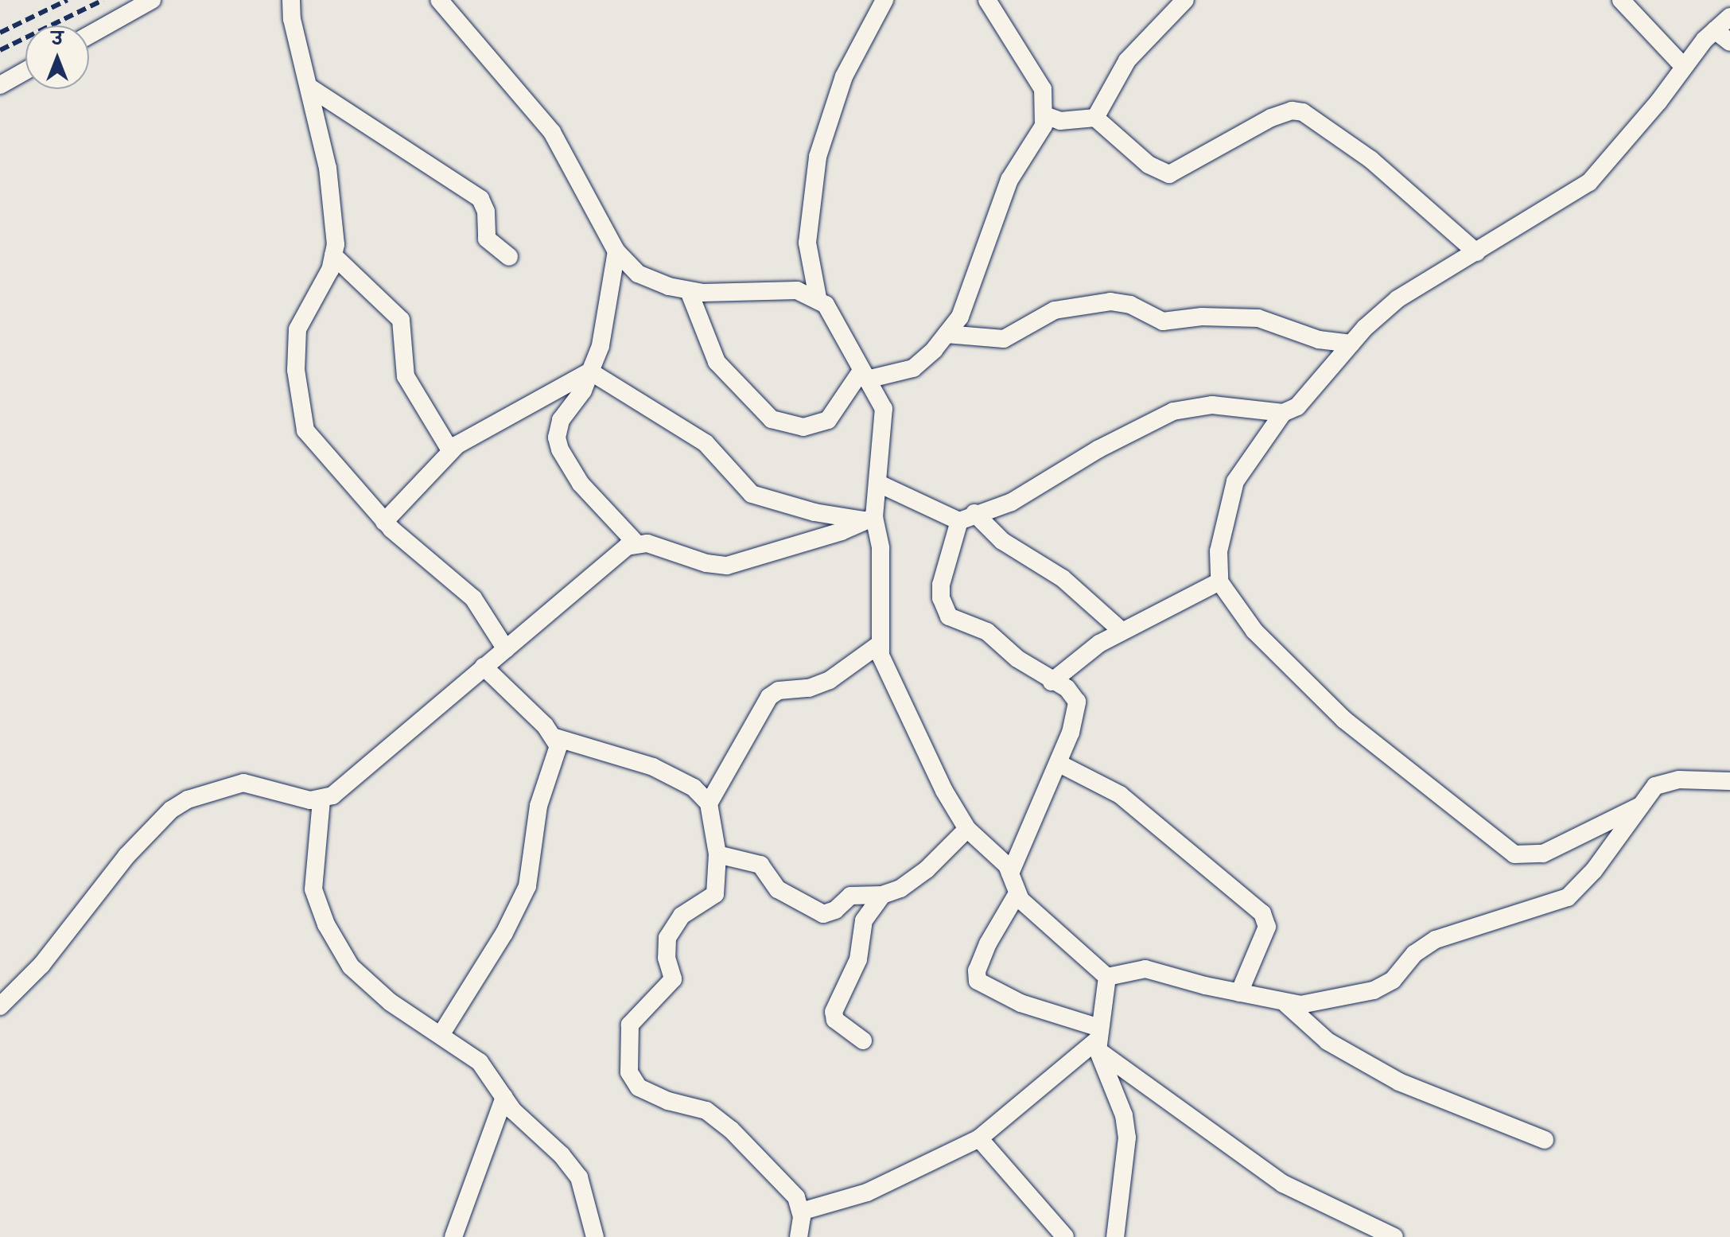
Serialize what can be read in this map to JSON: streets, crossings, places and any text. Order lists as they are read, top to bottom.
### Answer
{
  "north": "top"
}
